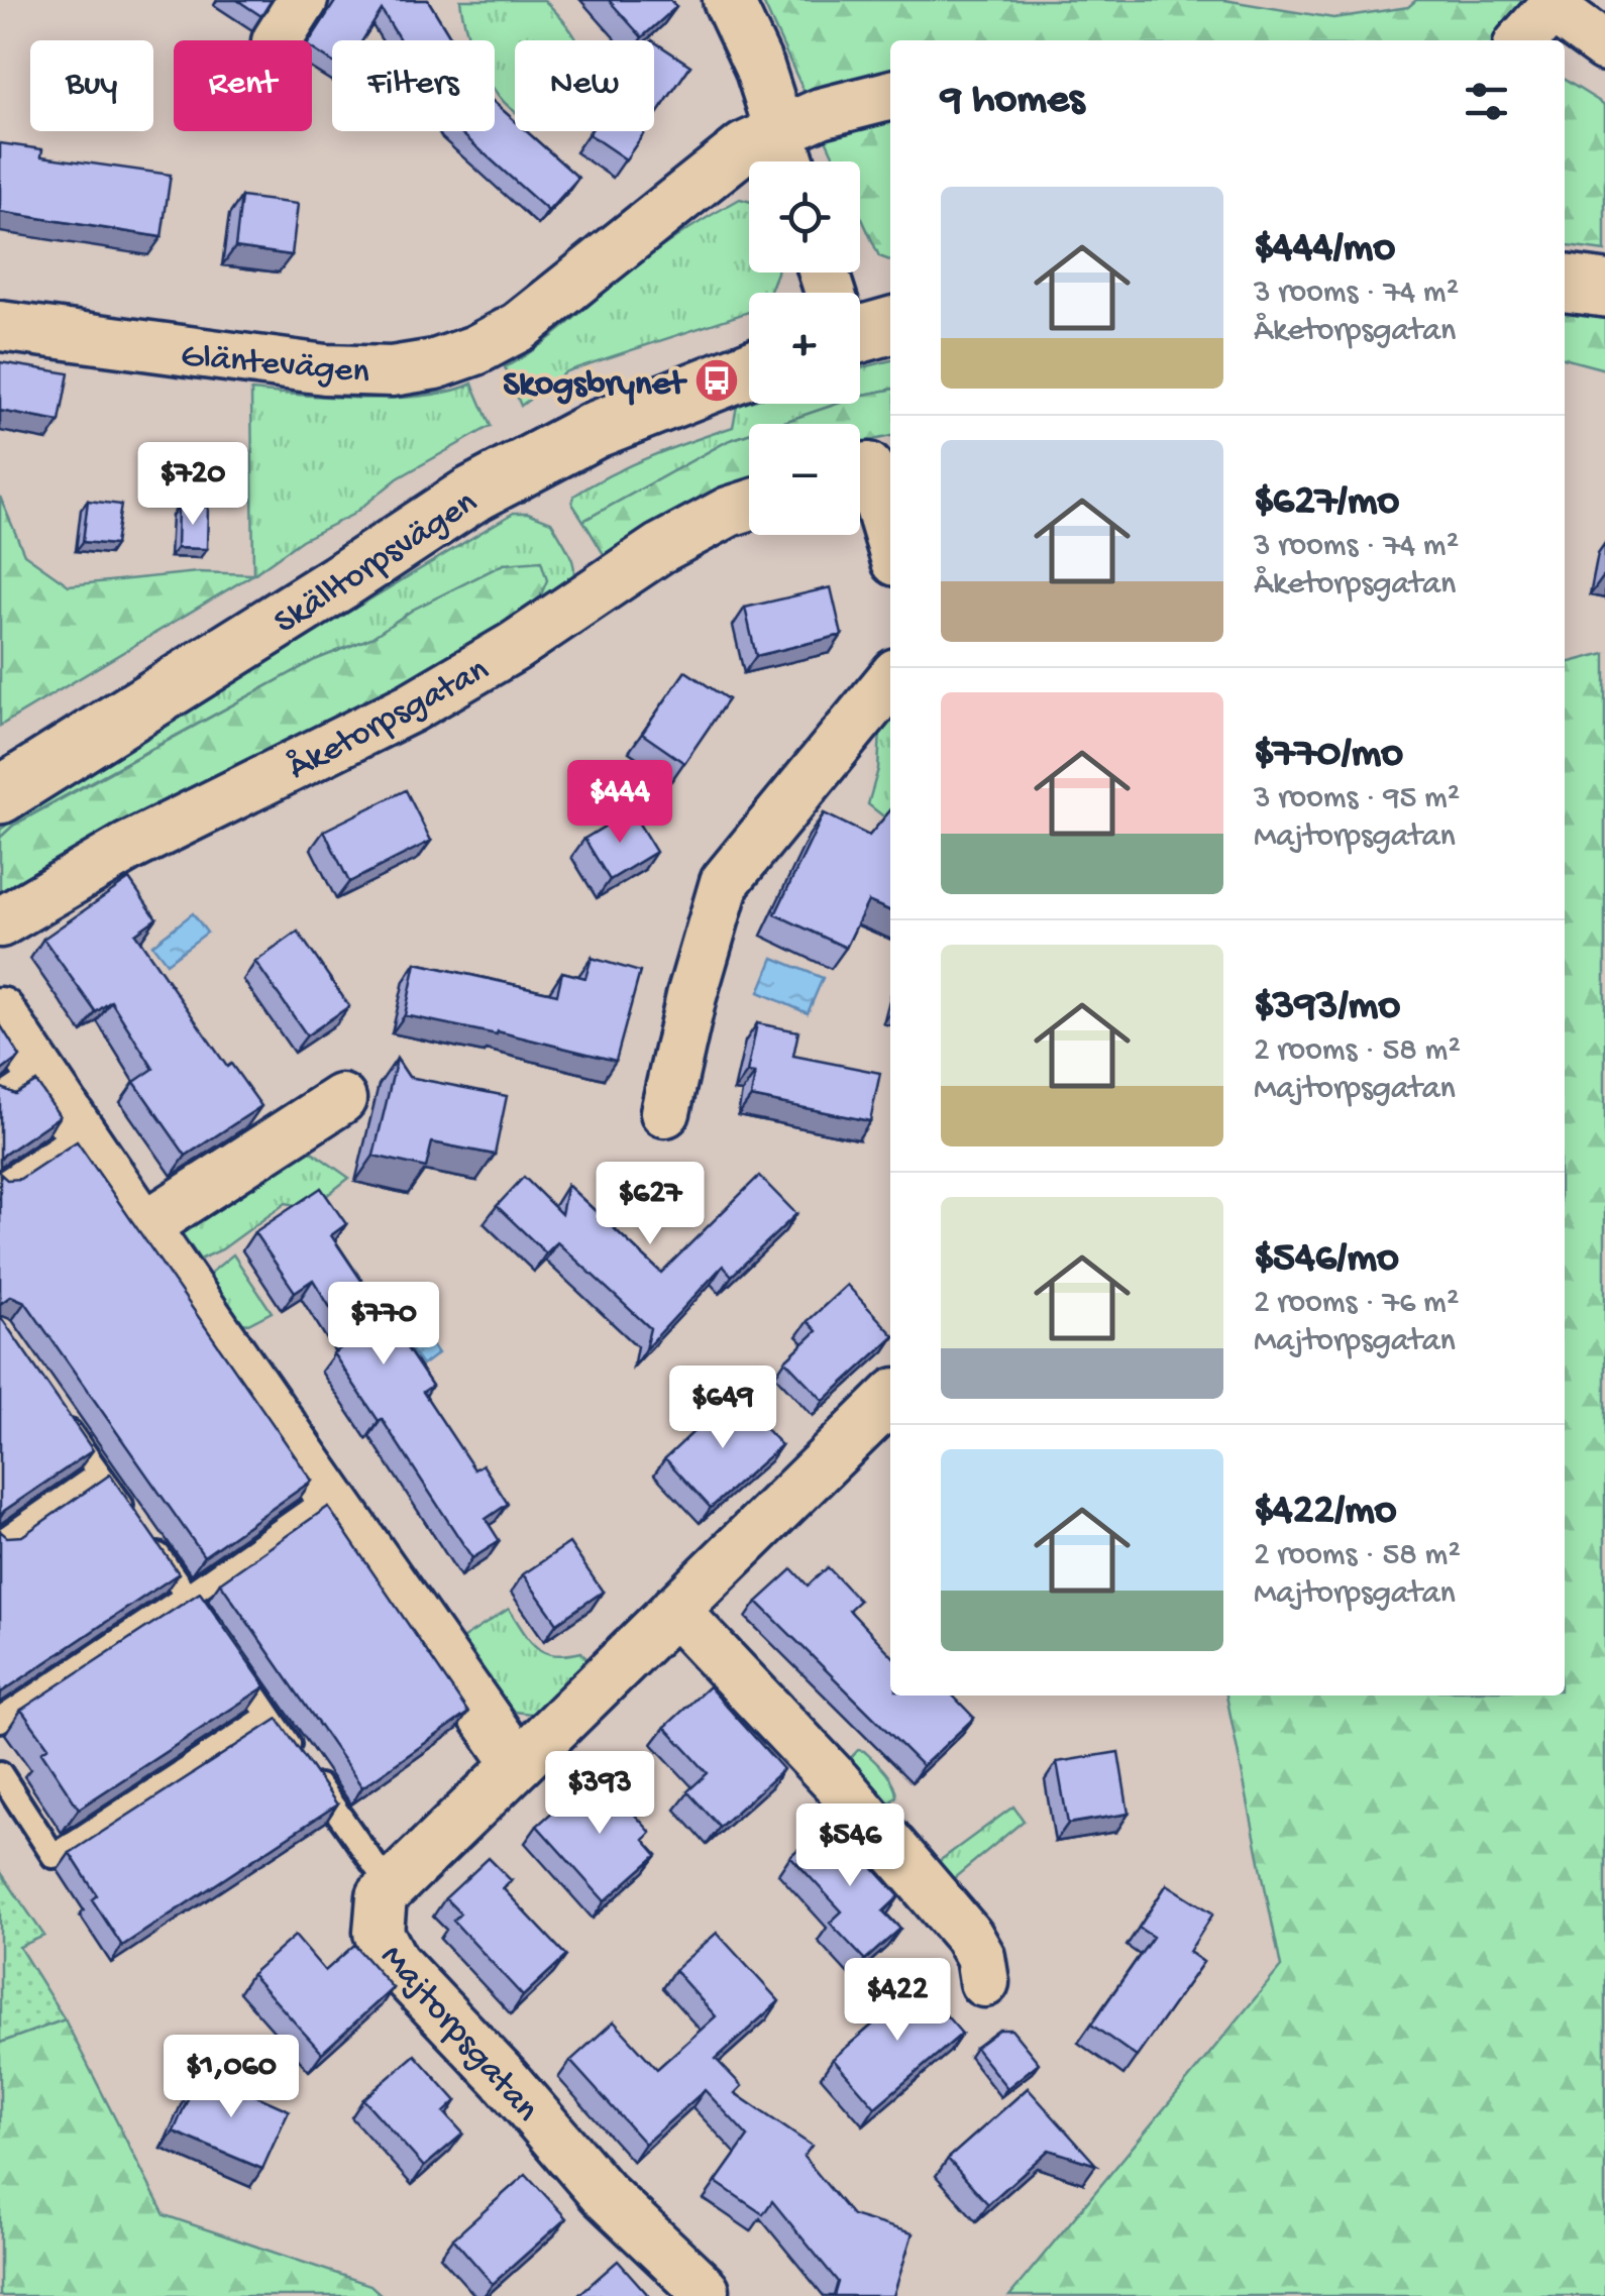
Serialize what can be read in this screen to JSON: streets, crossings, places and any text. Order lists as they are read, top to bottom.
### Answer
{
  "streets": {
    "street": [
      "Gläntevägen",
      "Skälltorpsvägen",
      "Åketorpsgatan",
      "Majtorpsgatan"
    ]
  },
  "places": {
    "bus stop": ["Skogsbrynet"]
  },
  "page": {
    "chip": [
      "Buy",
      "Rent",
      "Filters",
      "New"
    ],
    "heading": "9 homes",
    "map_buttons": ["+", "−"],
    "list": [
      {
        "name": "$444/mo",
        "note": "3 rooms · 74 m² · Åketorpsgatan"
      },
      {
        "name": "$627/mo",
        "note": "3 rooms · 74 m² · Åketorpsgatan"
      },
      {
        "name": "$770/mo",
        "note": "3 rooms · 95 m² · Majtorpsgatan"
      },
      {
        "name": "$393/mo",
        "note": "2 rooms · 58 m² · Majtorpsgatan"
      },
      {
        "name": "$546/mo",
        "note": "2 rooms · 76 m² · Majtorpsgatan"
      },
      {
        "name": "$422/mo",
        "note": "2 rooms · 58 m² · Majtorpsgatan"
      }
    ],
    "price": [
      "$720",
      "$444",
      "$627",
      "$770",
      "$649",
      "$393",
      "$546",
      "$422",
      "$1,060"
    ]
  }
}
